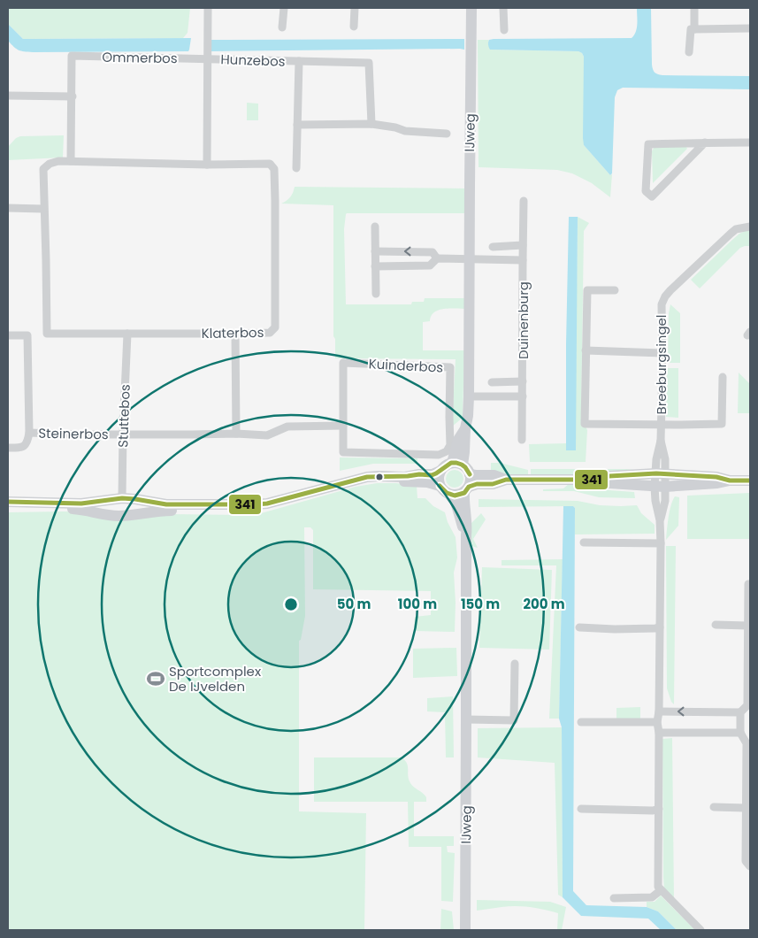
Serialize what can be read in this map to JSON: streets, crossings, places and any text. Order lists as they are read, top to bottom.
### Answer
{
  "streets": {
    "main road": ["IJweg"],
    "street": [
      "Ommerbos",
      "Hunzebos",
      "Duinenburg",
      "Klaterbos",
      "Breeburgsingel",
      "Kuinderbos",
      "Stuttebos",
      "Steinerbos"
    ]
  },
  "crossings": [
    ["Ommerbos", "Hunzebos"],
    ["Klaterbos", "Stuttebos"],
    ["Stuttebos", "Steinerbos"]
  ],
  "places": {
    "sports": ["Sportcomplex De IJvelden"]
  },
  "lines": ["transit line 341"],
  "rings": [
    "50 m",
    "100 m",
    "150 m",
    "200 m"
  ]
}
